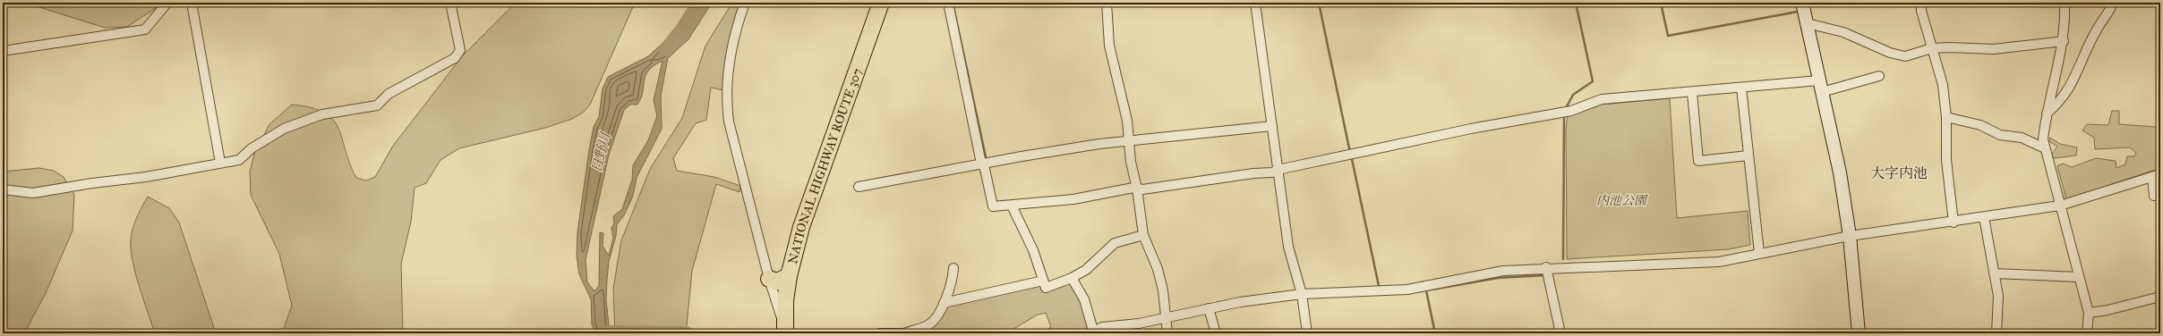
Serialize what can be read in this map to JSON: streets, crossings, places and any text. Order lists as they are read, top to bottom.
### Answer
{
  "streets": {
    "highway": ["NATIONAL HIGHWAY ROUTE 307"]
  },
  "districts": ["大字内池"],
  "water": ["日野川"],
  "parks": ["内池公園"]
}
